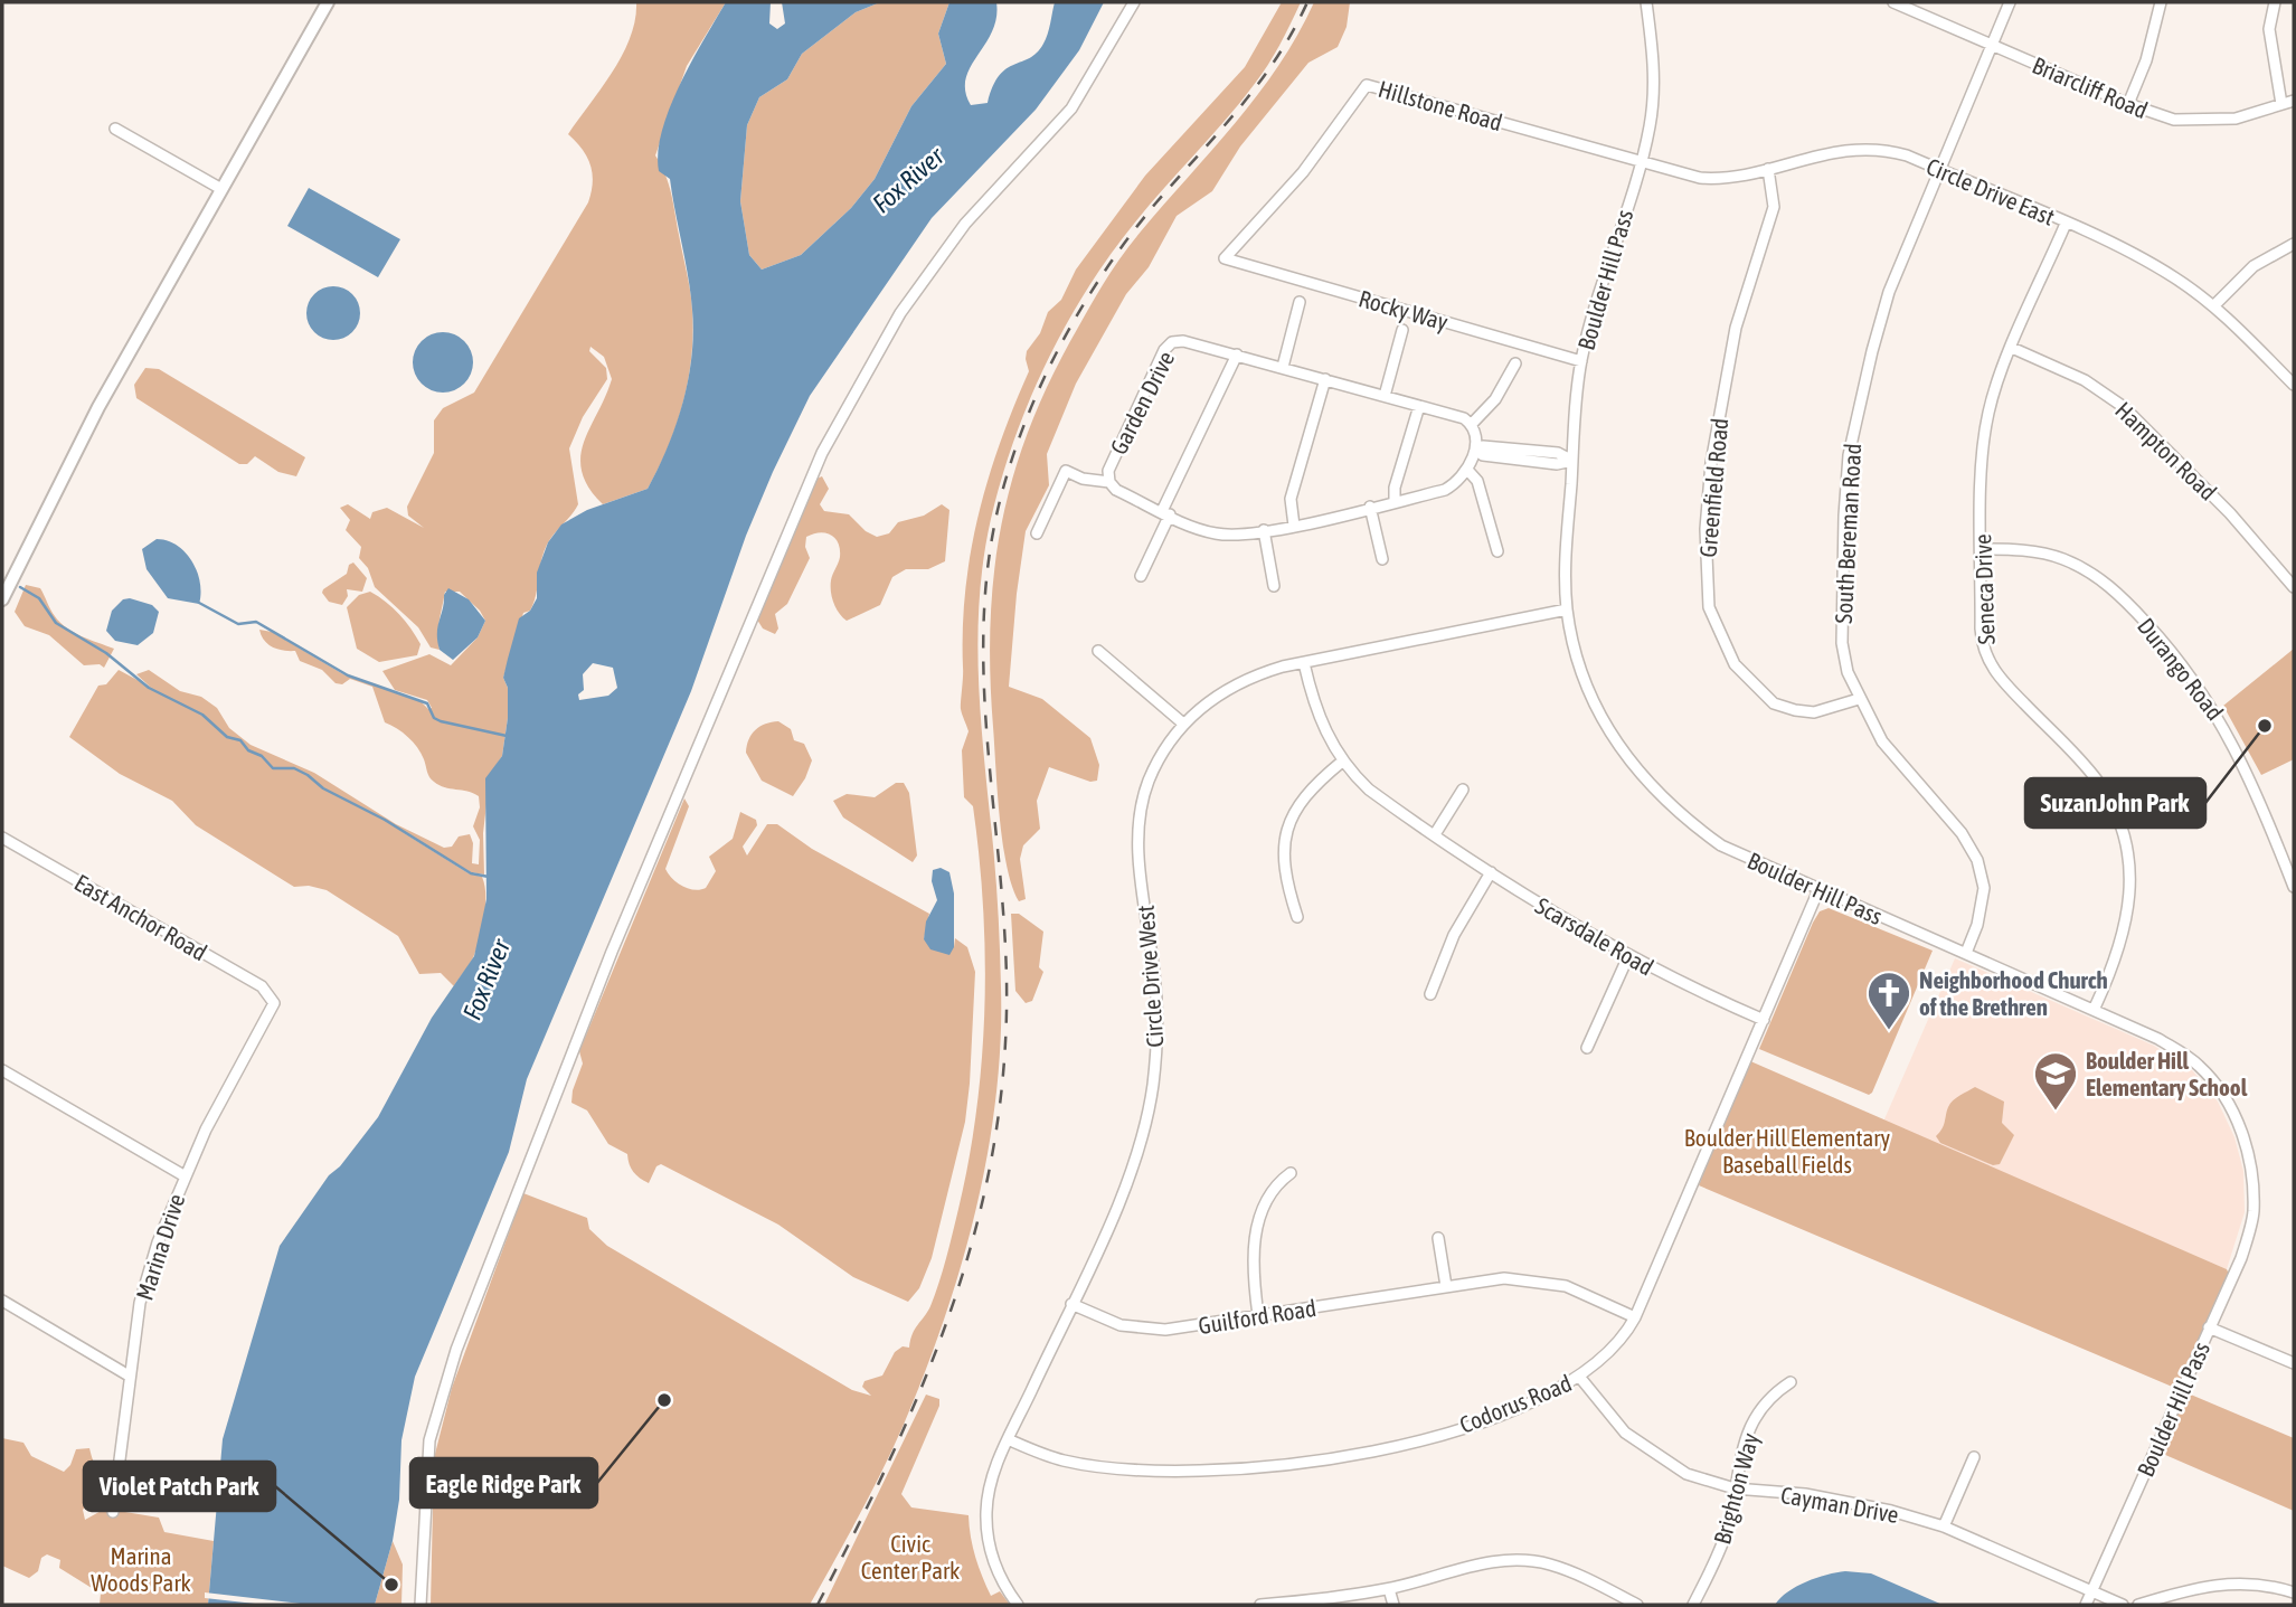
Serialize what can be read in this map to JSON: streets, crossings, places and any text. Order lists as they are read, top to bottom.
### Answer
{
  "streets": {
    "street": [
      "Briarcliff Road",
      "Hillstone Road",
      "Circle Drive East",
      "Boulder Hill Pass",
      "Rocky Way",
      "Garden Drive",
      "Hampton Road",
      "Greenfield Road",
      "South Bereman Road",
      "Seneca Drive",
      "Durango Road",
      "East Anchor Road",
      "Scarsdale Road",
      "Circle Drive West",
      "Marina Drive",
      "Guilford Road",
      "Codorus Road",
      "Brighton Way",
      "Cayman Drive"
    ]
  },
  "crossings": [
    ["Briarcliff Road", "South Bereman Road"],
    ["Hillstone Road", "Circle Drive East"],
    ["Hillstone Road", "Boulder Hill Pass"],
    ["Hillstone Road", "Rocky Way"],
    ["Circle Drive East", "Boulder Hill Pass"],
    ["Circle Drive East", "Greenfield Road"],
    ["Circle Drive East", "South Bereman Road"],
    ["Circle Drive East", "Seneca Drive"],
    ["Boulder Hill Pass", "Rocky Way"],
    ["Boulder Hill Pass", "South Bereman Road"],
    ["Boulder Hill Pass", "Seneca Drive"],
    ["Boulder Hill Pass", "Circle Drive West"],
    ["Boulder Hill Pass", "Codorus Road"],
    ["Boulder Hill Pass", "Cayman Drive"],
    ["Hampton Road", "Seneca Drive"],
    ["Greenfield Road", "South Bereman Road"],
    ["Seneca Drive", "Durango Road"],
    ["East Anchor Road", "Marina Drive"],
    ["Scarsdale Road", "Circle Drive West"],
    ["Scarsdale Road", "Codorus Road"],
    ["Circle Drive West", "Guilford Road"],
    ["Circle Drive West", "Codorus Road"],
    ["Guilford Road", "Codorus Road"],
    ["Codorus Road", "Cayman Drive"],
    ["Brighton Way", "Cayman Drive"]
  ],
  "water": ["Fox River"],
  "parks": ["Boulder Hill Elementary Baseball Fields", "Civic Center Park", "Marina Woods Park"],
  "places": {
    "other": ["SuzanJohn Park", "Eagle Ridge Park", "Violet Patch Park"],
    "church": ["Neighborhood Church of the Brethren"],
    "school or university": ["Boulder Hill Elementary School"]
  }
}
